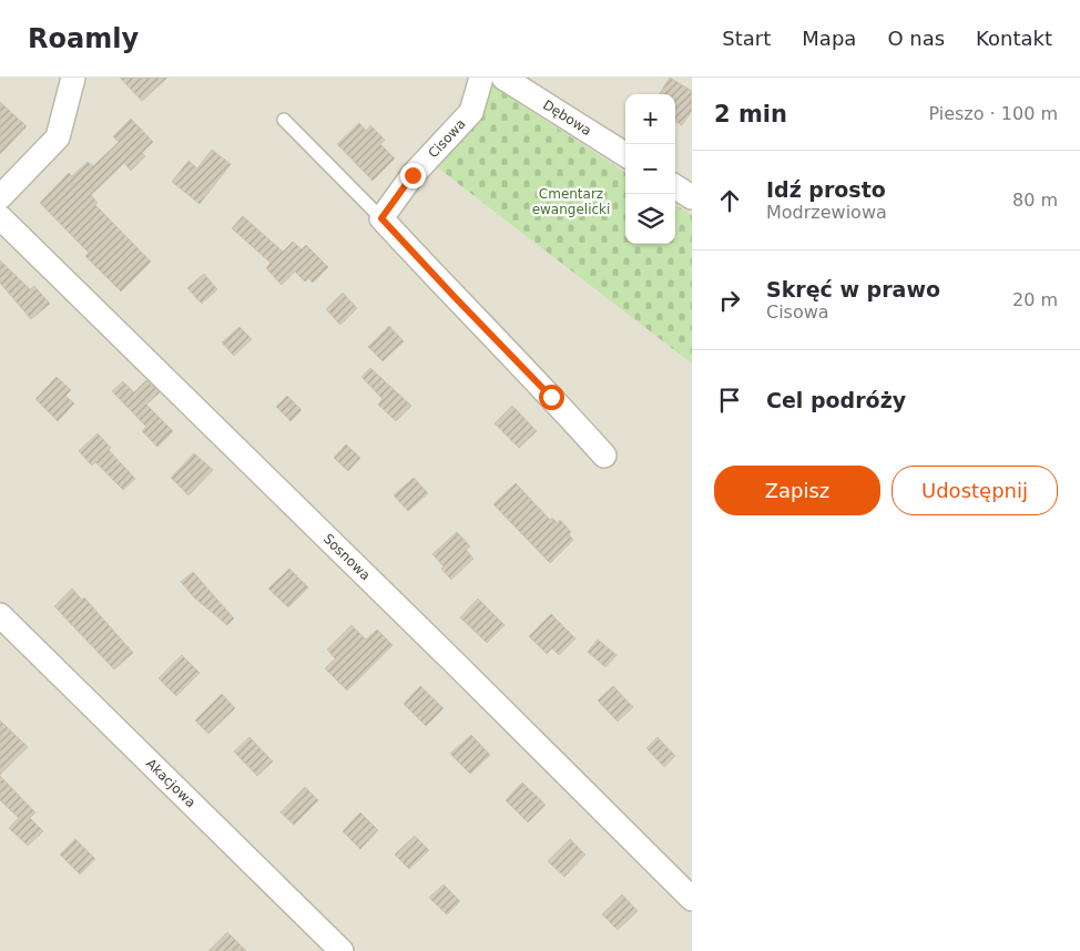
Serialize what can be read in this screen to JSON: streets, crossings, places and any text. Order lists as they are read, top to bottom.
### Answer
{
  "streets": {
    "street": [
      "Dębowa",
      "Cisowa",
      "Sosnowa",
      "Akacjowa"
    ]
  },
  "parks": ["Cmentarz ewangelicki"],
  "page": {
    "header": "Roamly",
    "nav": [
      "Start",
      "Mapa",
      "O nas",
      "Kontakt"
    ],
    "heading": ["2 min", "Pieszo · 100 m"],
    "map_buttons": ["+", "−"],
    "list": [
      ["Idź prosto", "Modrzewiowa", "80 m"],
      ["Skręć w prawo", "Cisowa", "20 m"],
      "Cel podróży"
    ],
    "buttons": ["Zapisz", "Udostępnij"]
  }
}
